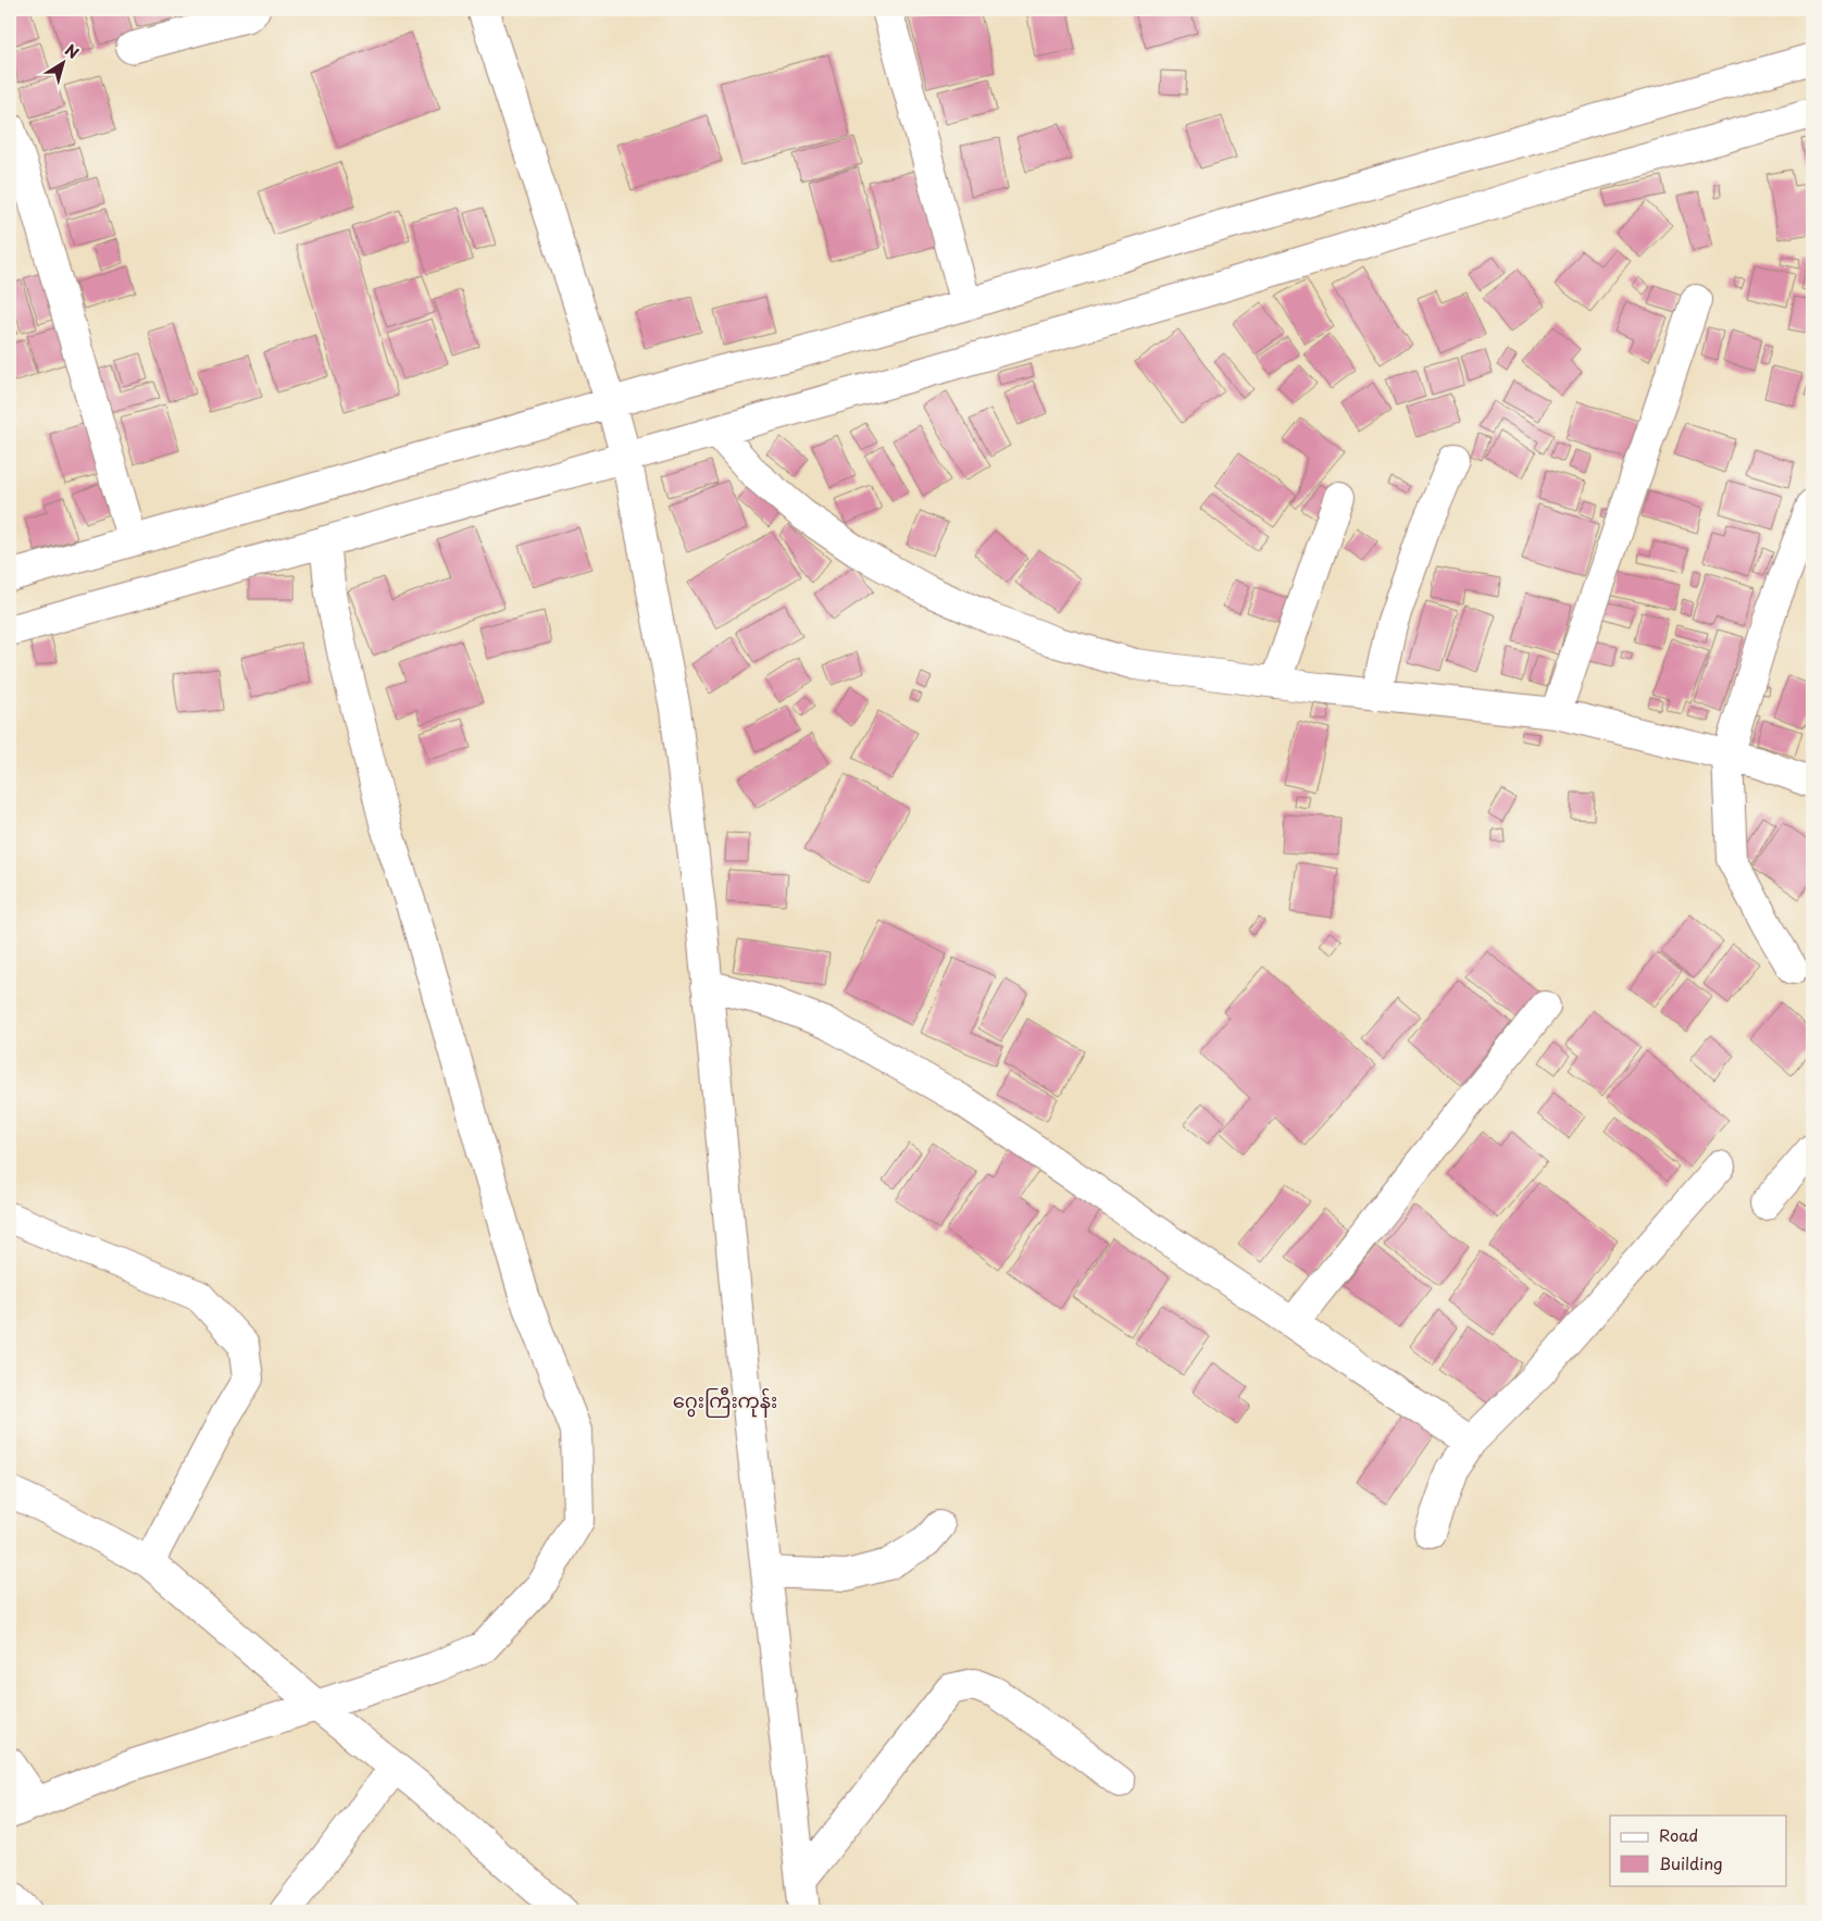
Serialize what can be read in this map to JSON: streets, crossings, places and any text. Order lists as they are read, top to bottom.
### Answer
{
  "districts": ["ဂွေးကြီးကုန်း"],
  "legend": ["Road", "Building"],
  "north": "top right"
}
